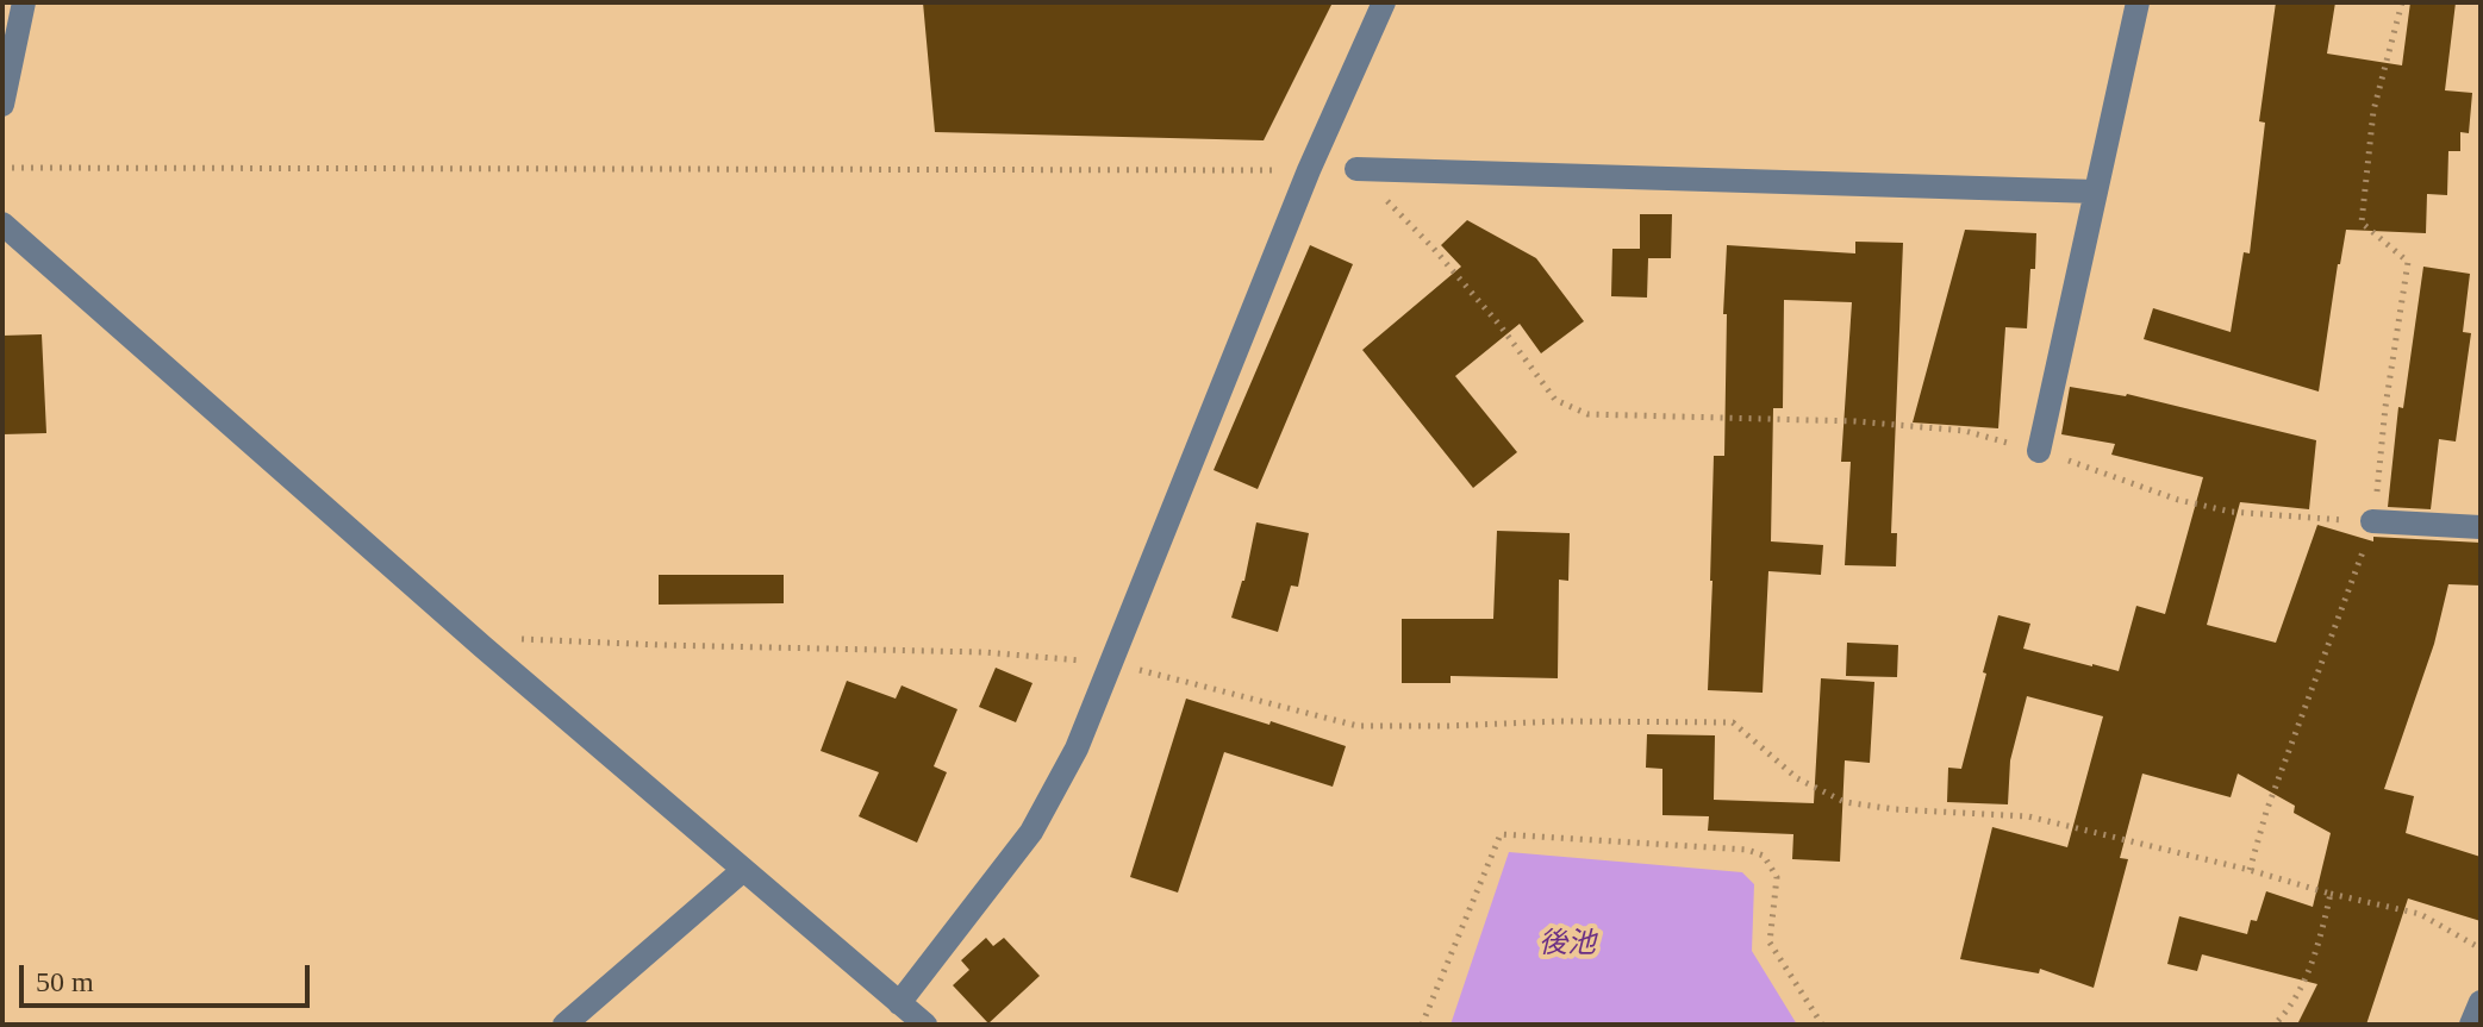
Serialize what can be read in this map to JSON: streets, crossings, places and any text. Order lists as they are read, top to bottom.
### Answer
{
  "water": ["後池"],
  "scale_bar": "50 m"
}
